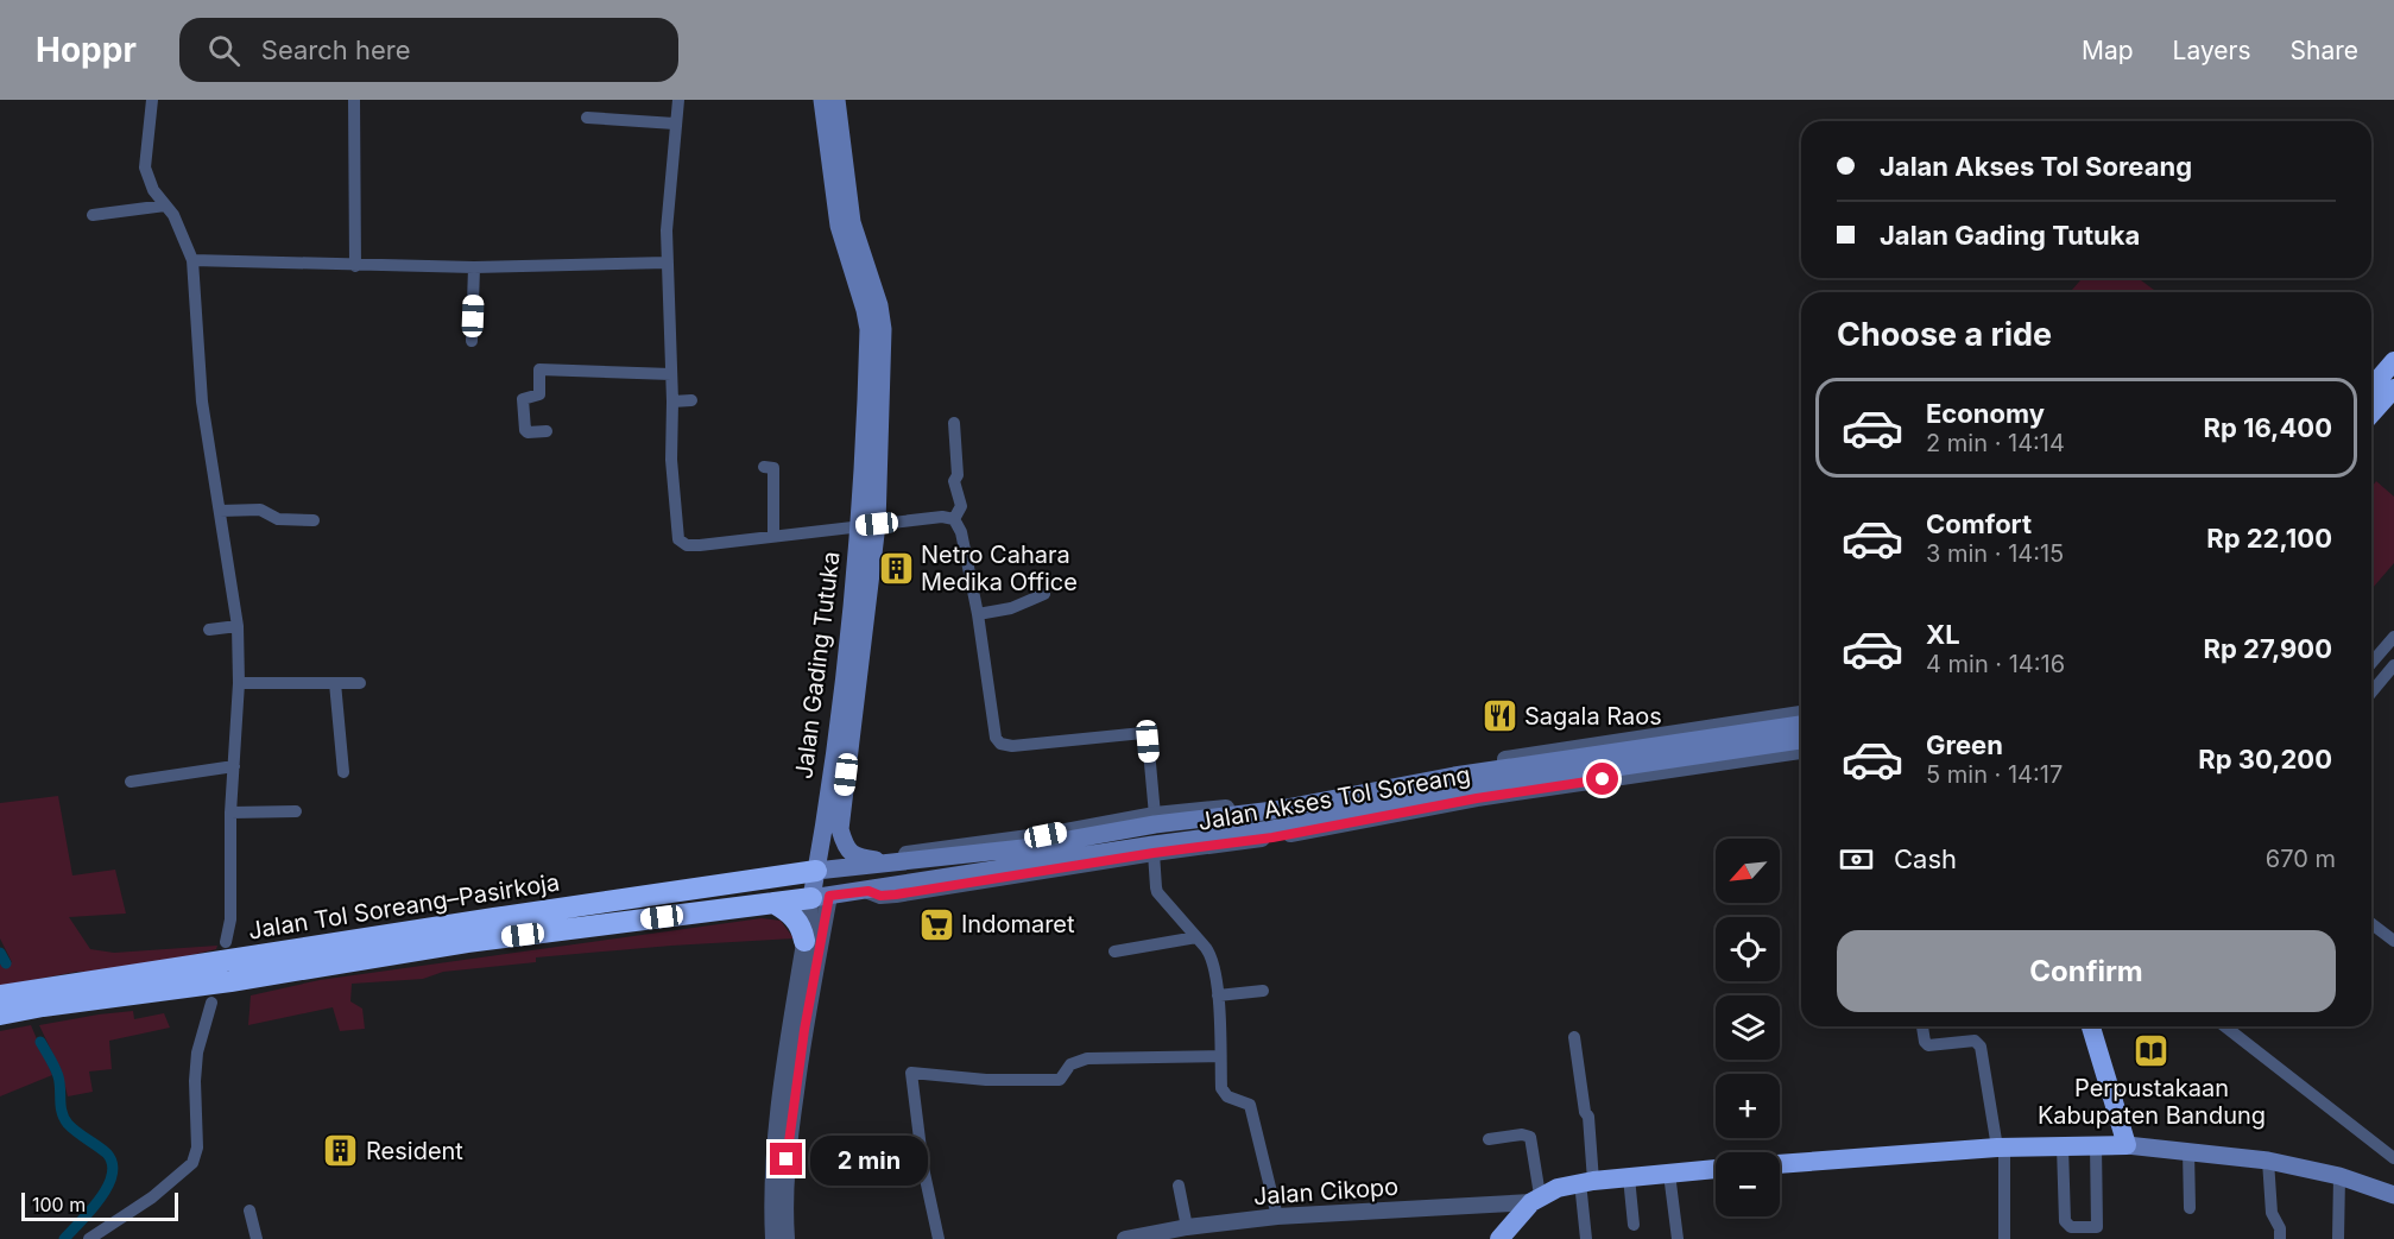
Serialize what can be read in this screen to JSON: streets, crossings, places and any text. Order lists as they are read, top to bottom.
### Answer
{
  "streets": {
    "highway": ["Jalan Tol Soreang–Pasirkoja"],
    "main road": ["Jalan Gading Tutuka", "Jalan Akses Tol Soreang"],
    "street": ["Jalan Cikopo"]
  },
  "crossings": [
    ["Jalan Gading Tutuka", "Jalan Akses Tol Soreang"],
    ["Jalan Gading Tutuka", "Jalan Tol Soreang–Pasirkoja"],
    ["Jalan Akses Tol Soreang", "Jalan Tol Soreang–Pasirkoja"]
  ],
  "places": {
    "building": ["Netro Cahara Medika Office", "Resident"],
    "restaurant": ["Sagala Raos"],
    "supermarket": ["Indomaret"],
    "library": ["Perpustakaan Kabupaten Bandung"]
  },
  "scale_bar": "100 m",
  "north": "bottom left",
  "page": {
    "header": "Hoppr",
    "search": "Search here",
    "nav": ["Map", "Layers", "Share"],
    "banner": ["Jalan Akses Tol Soreang", "Jalan Gading Tutuka"],
    "heading": "Choose a ride",
    "list": [
      {
        "name": "Economy",
        "note": "2 min · 14:14",
        "value": "Rp 16,400"
      },
      {
        "name": "Comfort",
        "note": "3 min · 14:15",
        "value": "Rp 22,100"
      },
      {
        "name": "XL",
        "note": "4 min · 14:16",
        "value": "Rp 27,900"
      },
      {
        "name": "Green",
        "note": "5 min · 14:17",
        "value": "Rp 30,200"
      }
    ],
    "pay": ["Cash", "670 m"],
    "map_buttons": ["+", "−"],
    "buttons": "Confirm",
    "bubble": "2 min",
    "scale": "100 m"
  }
}
